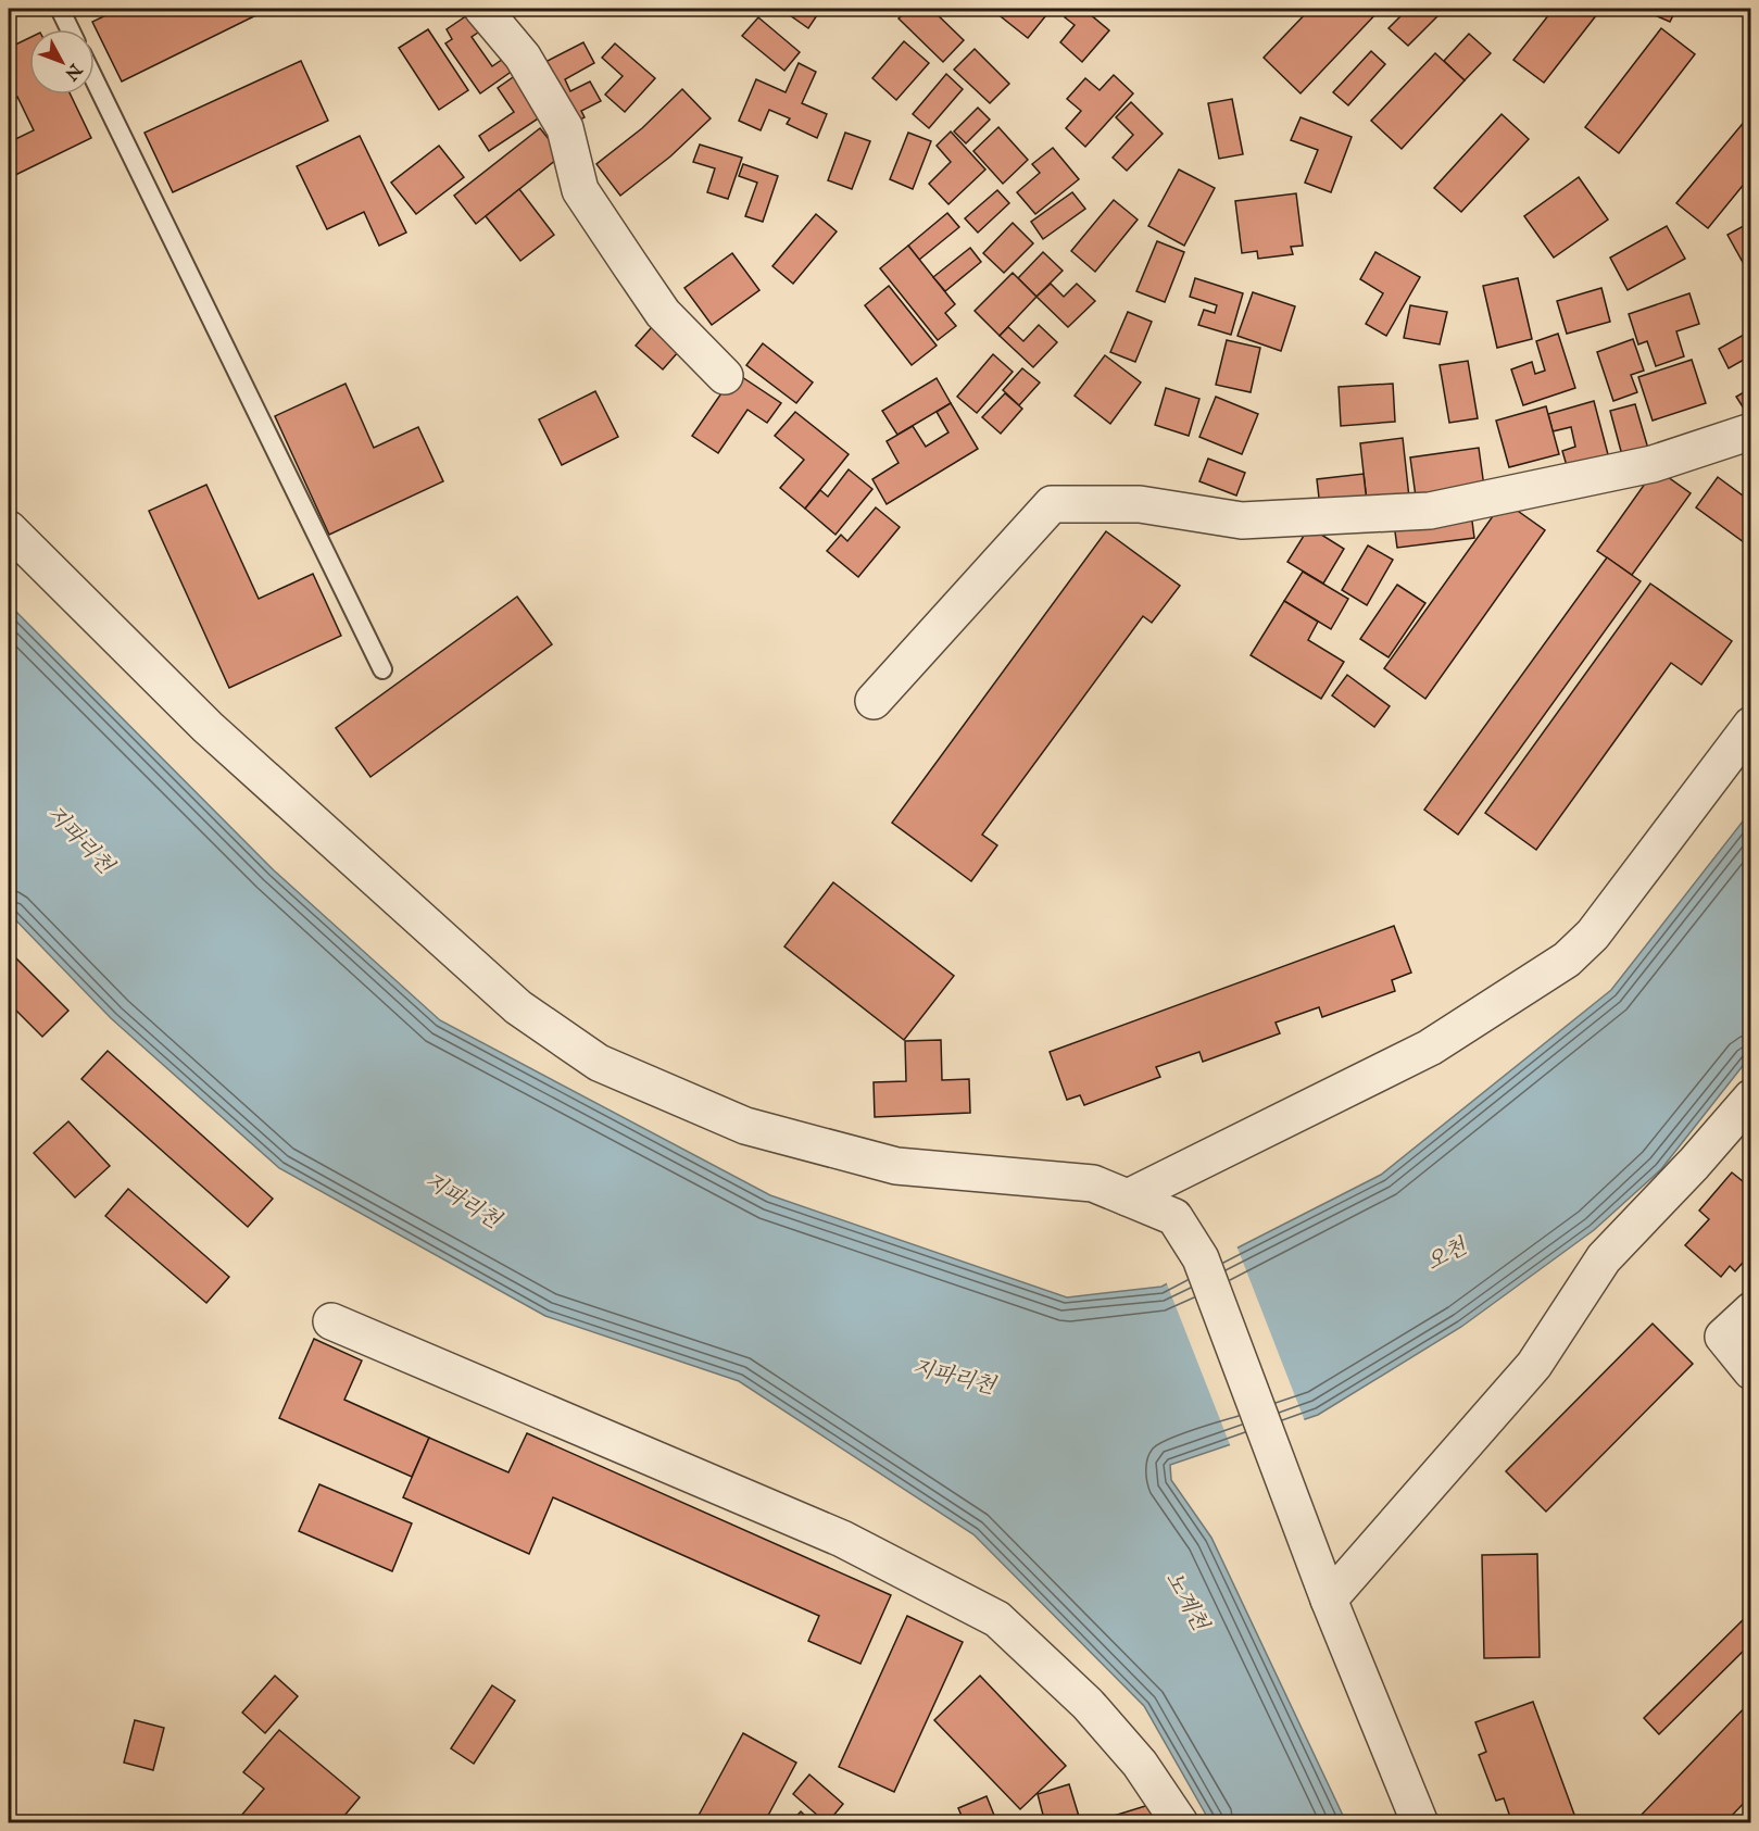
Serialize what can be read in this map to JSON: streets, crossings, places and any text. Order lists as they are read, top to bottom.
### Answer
{
  "water": ["지파리천", "오천", "노계천"],
  "north": "bottom right"
}
